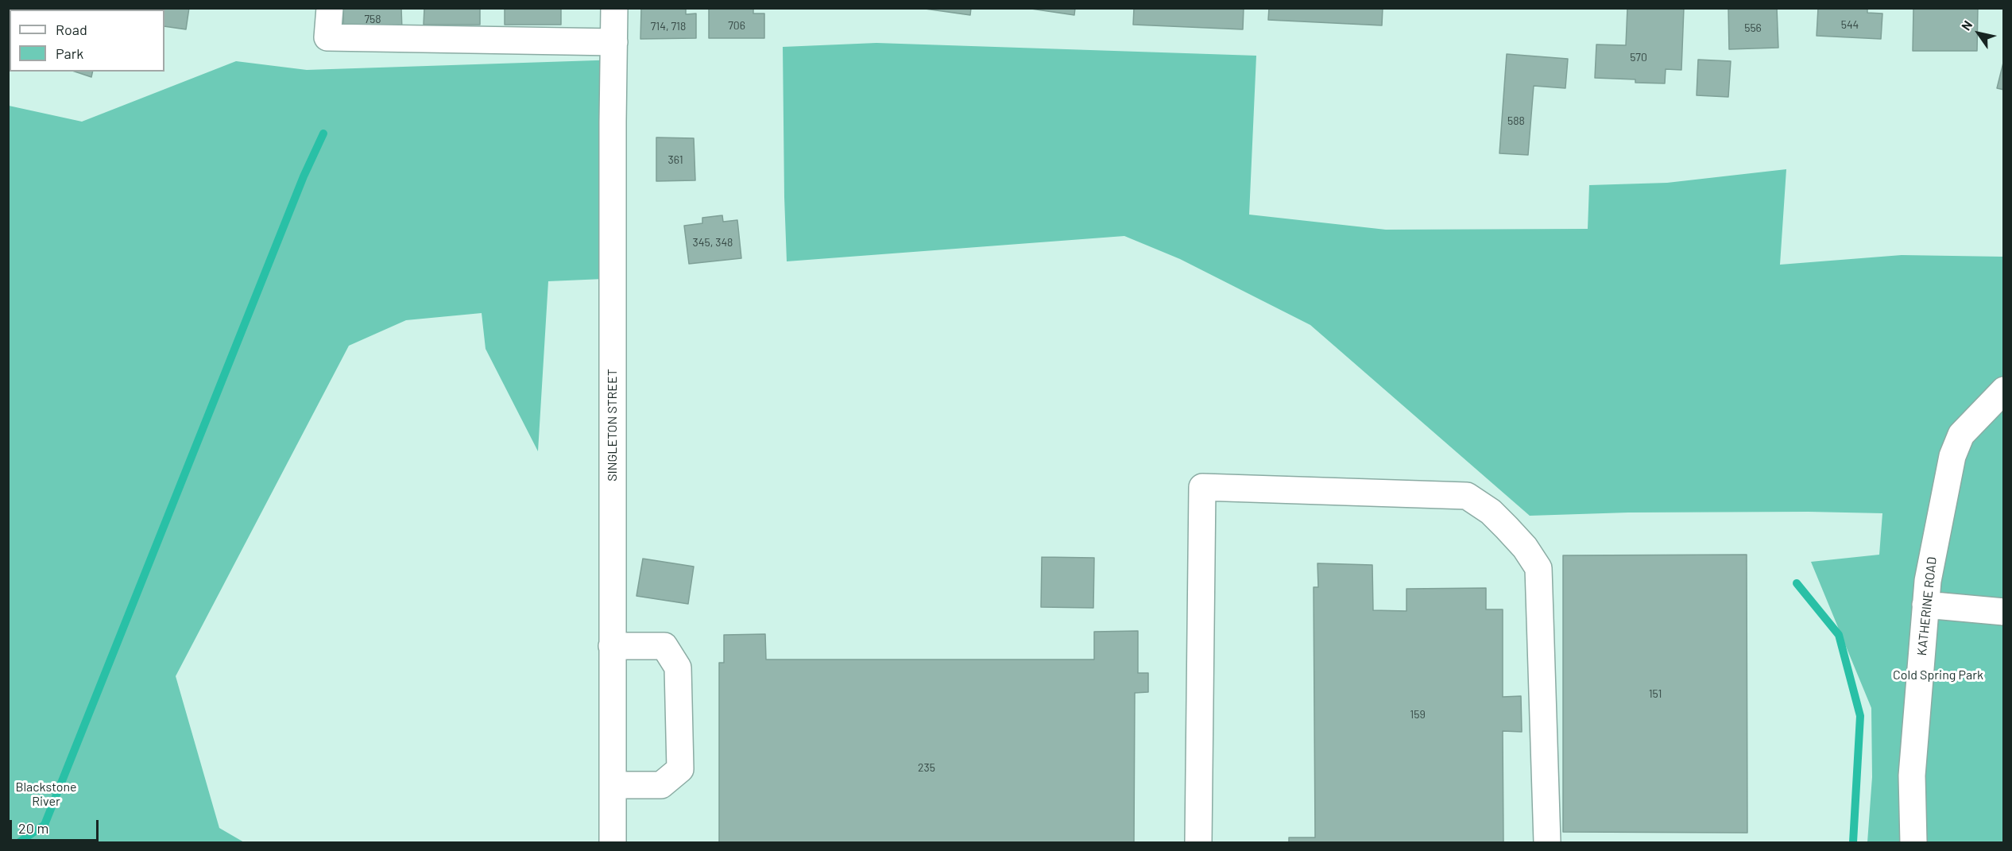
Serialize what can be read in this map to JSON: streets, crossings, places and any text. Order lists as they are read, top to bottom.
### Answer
{
  "streets": {
    "street": ["SINGLETON STREET", "KATHERINE ROAD"]
  },
  "parks": ["Cold Spring Park", "Blackstone River"],
  "house_numbers": [
    "758",
    "544",
    "706",
    "714, 718",
    "556",
    "570",
    "588",
    "361",
    "345, 348",
    "151",
    "159",
    "235"
  ],
  "legend": ["Road", "Park"],
  "scale_bar": "20 m",
  "north": "top left"
}
